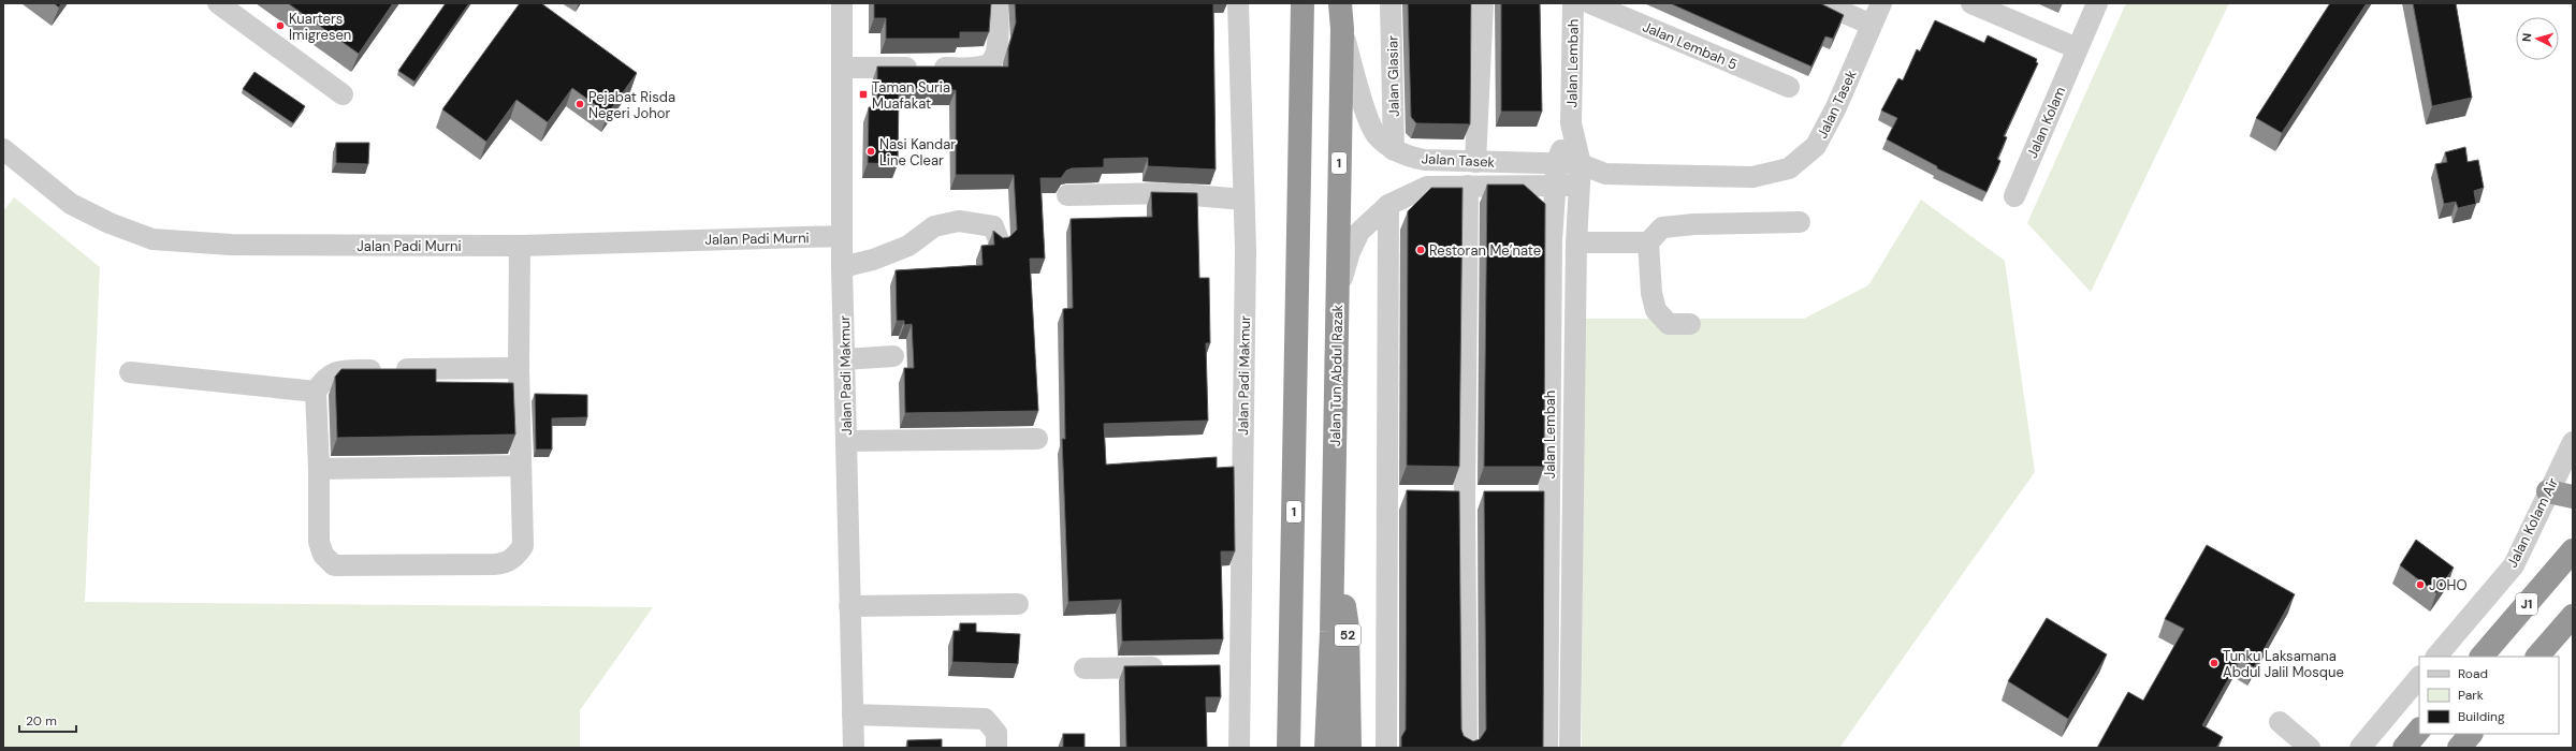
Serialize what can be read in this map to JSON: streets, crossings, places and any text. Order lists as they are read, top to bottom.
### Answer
{
  "streets": {
    "highway": [
      "1",
      "Jalan Tun Abdul Razak",
      "J1",
      "52"
    ],
    "street": [
      "Jalan Lembah 5",
      "Jalan Lembah",
      "Jalan Glasiar",
      "Jalan Tasek",
      "Jalan Kolam",
      "Jalan Padi Murni",
      "Jalan Padi Makmur",
      "Jalan Kolam Air"
    ]
  },
  "crossings": [
    ["Jalan Lembah", "Jalan Tasek"],
    ["Jalan Glasiar", "Jalan Tasek"],
    ["Jalan Tasek", "Jalan Tun Abdul Razak"],
    ["Jalan Padi Murni", "Jalan Padi Makmur"],
    ["Jalan Tun Abdul Razak", "52"]
  ],
  "places": {
    "other": [
      "Kuarters Imigresen",
      "Pejabat Risda Negeri Johor",
      "Nasi Kandar Line Clear",
      "Restoran Me’nate",
      "JOHO",
      "Tunku Laksamana Abdul Jalil Mosque"
    ],
    "transit": ["Taman Suria Muafakat"]
  },
  "legend": ["Road", "Park", "Building"],
  "scale_bar": "20 m",
  "north": "left"
}
